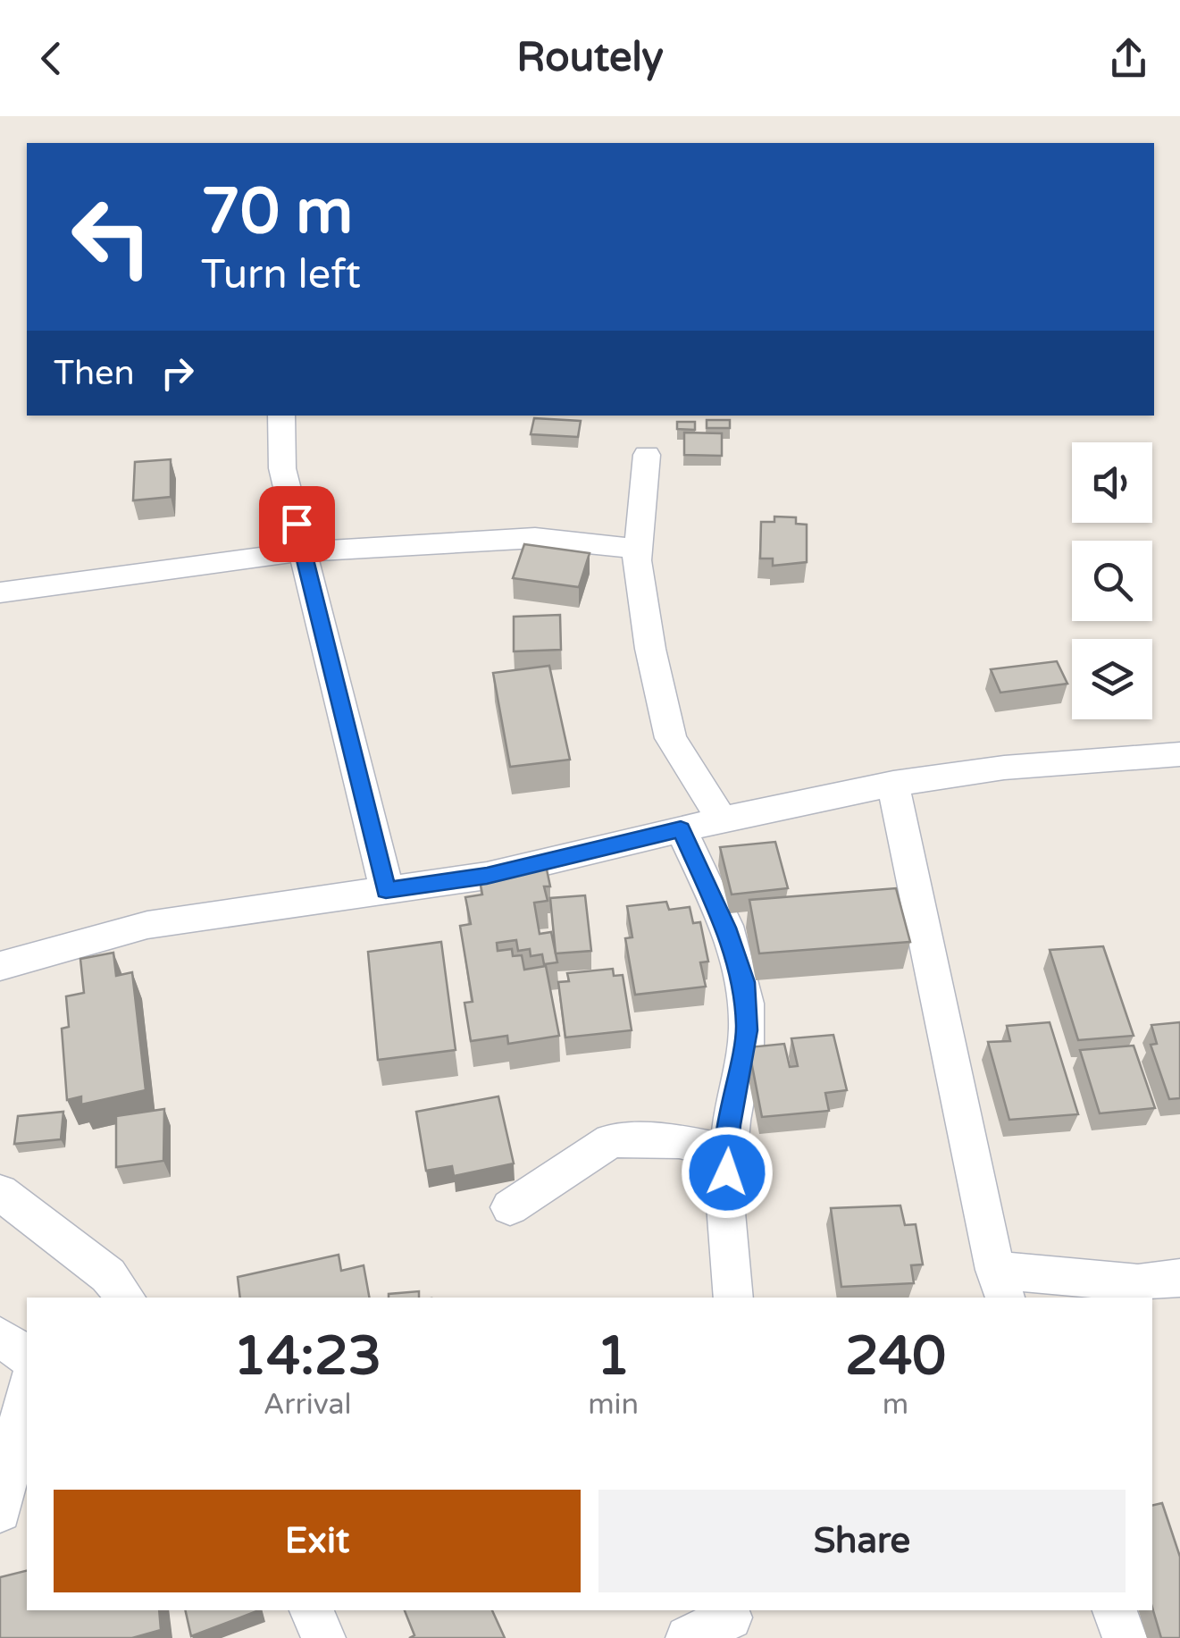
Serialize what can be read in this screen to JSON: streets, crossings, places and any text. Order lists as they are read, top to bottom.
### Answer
{
  "page": {
    "header": "Routely",
    "turn": ["70 m", "Turn left"],
    "then": "Then",
    "eta": [
      "14:23",
      "Arrival",
      "1",
      "min",
      "240",
      "m"
    ],
    "buttons": ["Exit", "Share"]
  }
}
